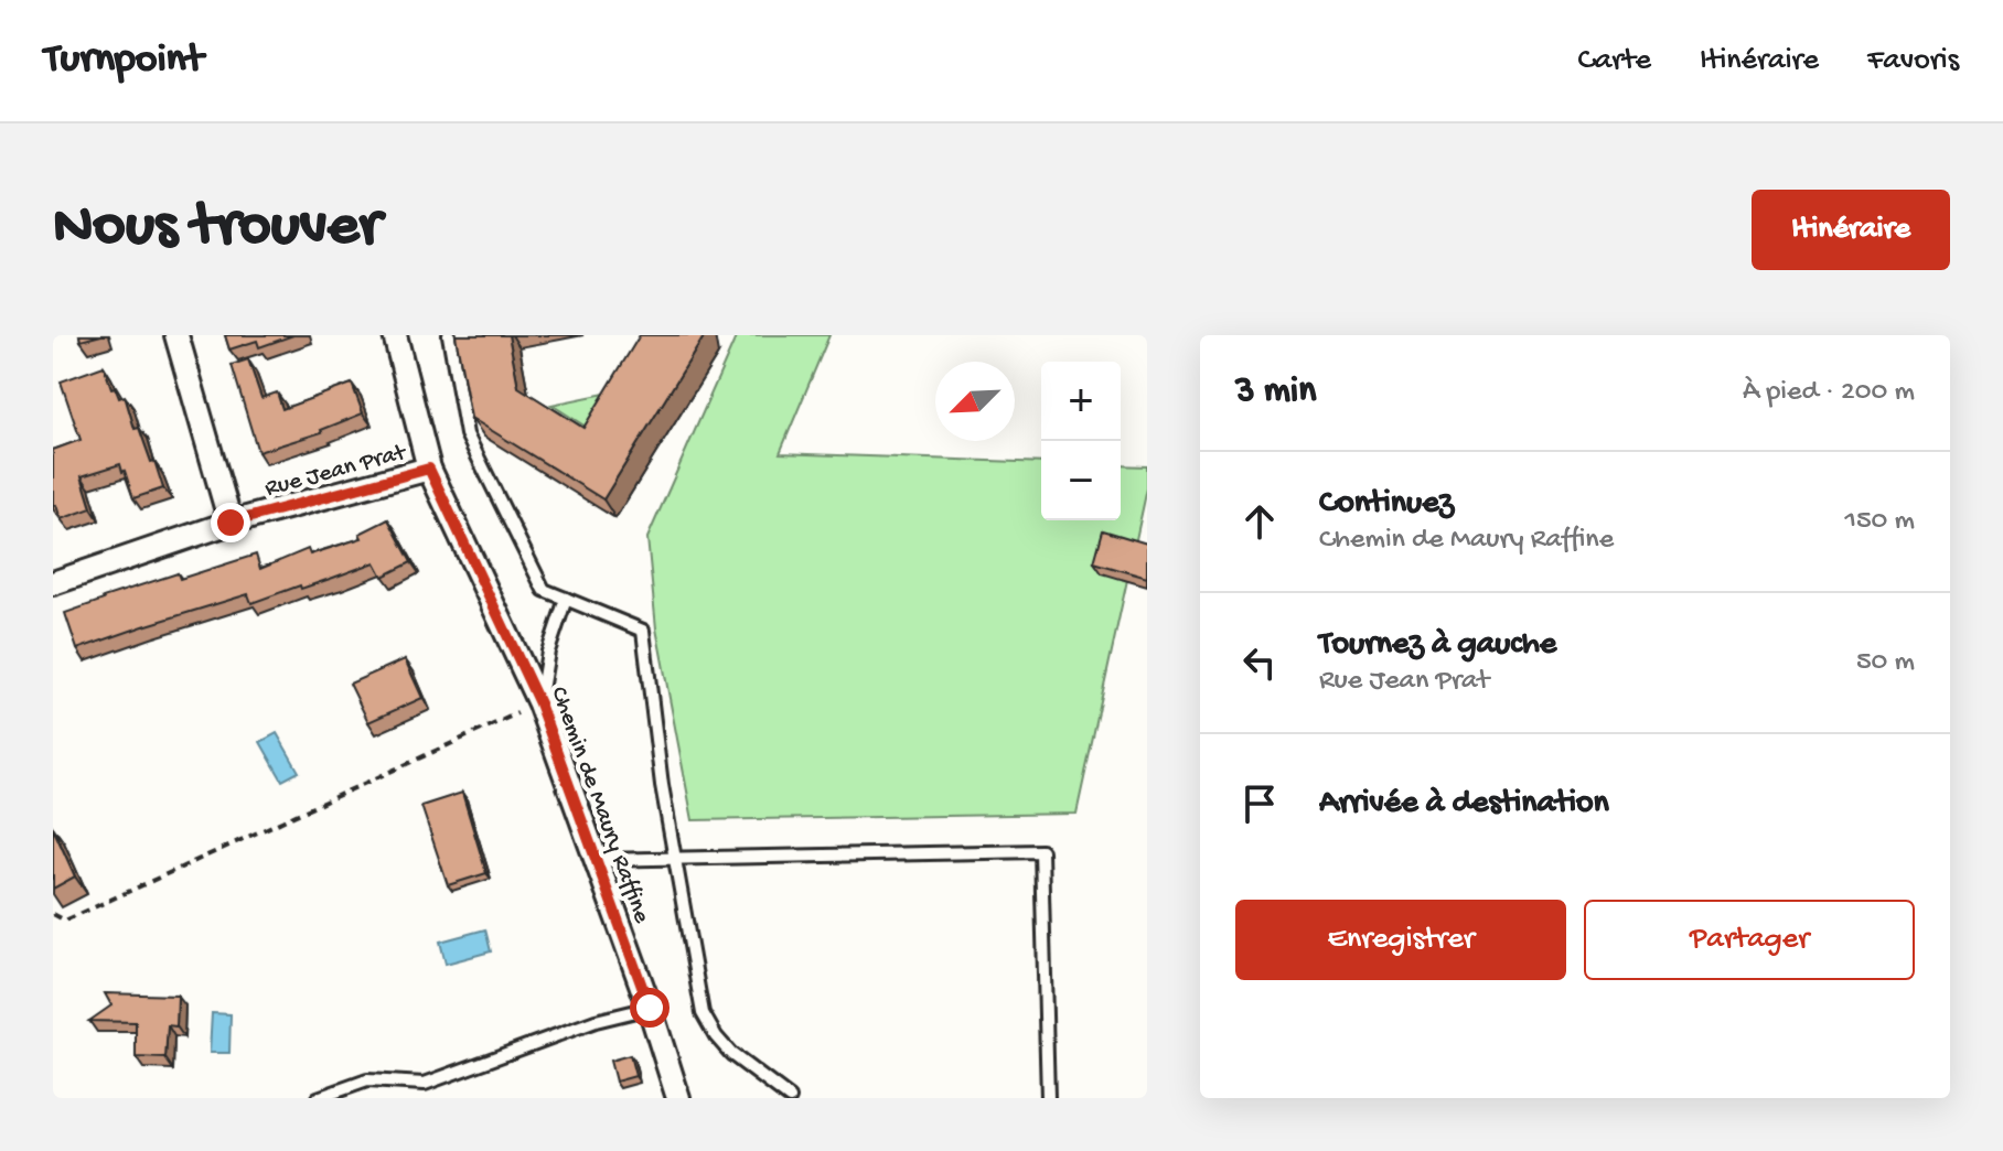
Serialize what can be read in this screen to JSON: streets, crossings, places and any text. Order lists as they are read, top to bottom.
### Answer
{
  "streets": {
    "street": ["Rue Jean Prat", "Chemin de Maury Raffine"]
  },
  "crossings": [
    ["Rue Jean Prat", "Chemin de Maury Raffine"]
  ],
  "north": "bottom left",
  "page": {
    "header": "Turnpoint",
    "nav": ["Carte", "Itinéraire", "Favoris"],
    "buttons": [
      "Itinéraire",
      ["Enregistrer", "Partager"]
    ],
    "title": "Nous trouver",
    "heading": ["3 min", "À pied · 200 m"],
    "map_buttons": ["+", "−"],
    "list": [
      ["Continuez", "Chemin de Maury Raffine", "150 m"],
      ["Tournez à gauche", "Rue Jean Prat", "50 m"],
      "Arrivée à destination"
    ]
  }
}
